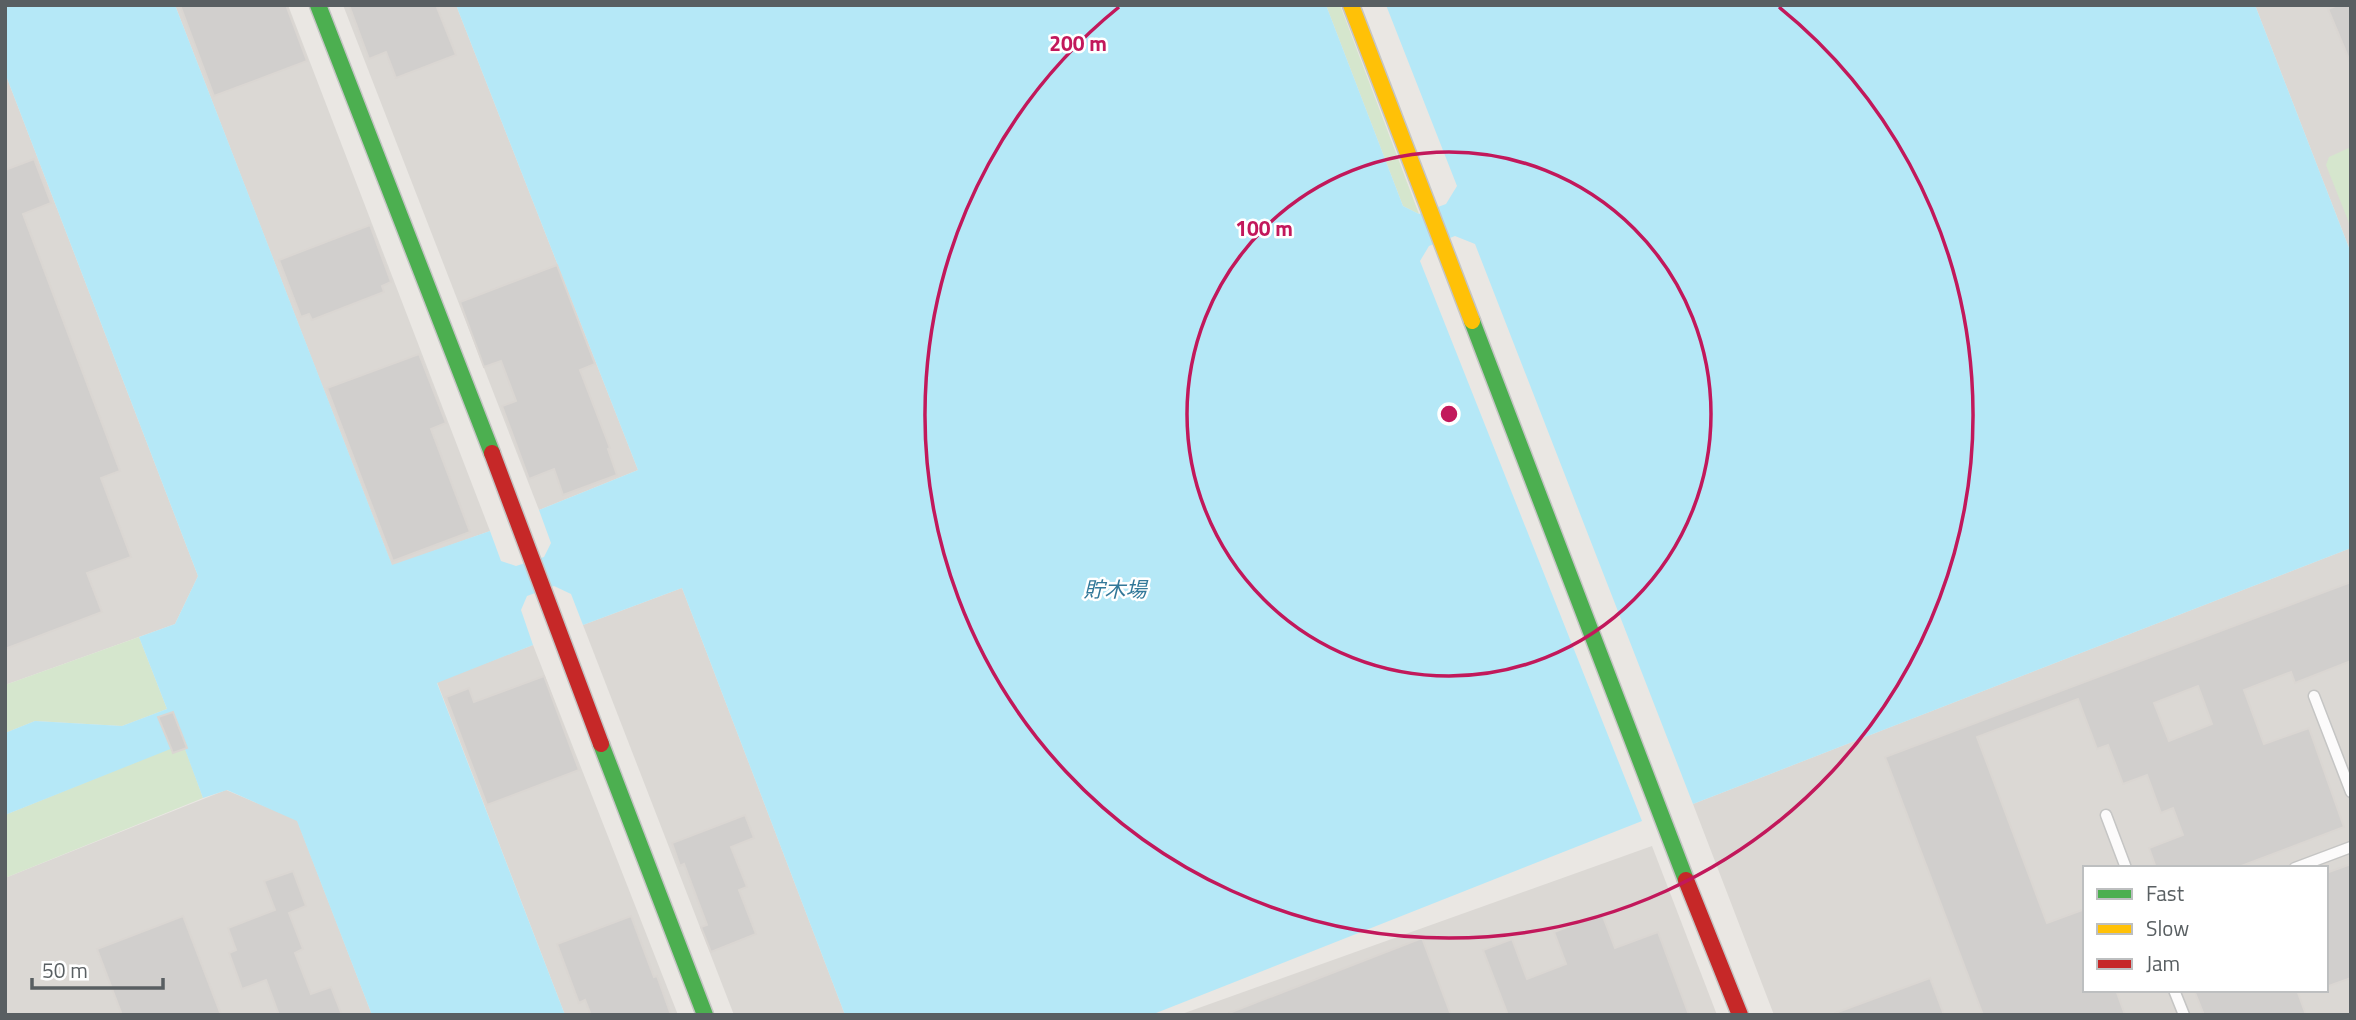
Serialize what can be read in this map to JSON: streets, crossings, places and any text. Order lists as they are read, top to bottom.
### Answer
{
  "water": ["貯木場"],
  "legend": ["Fast", "Slow", "Jam"],
  "scale_bar": "50 m",
  "rings": ["200 m", "100 m"]
}
